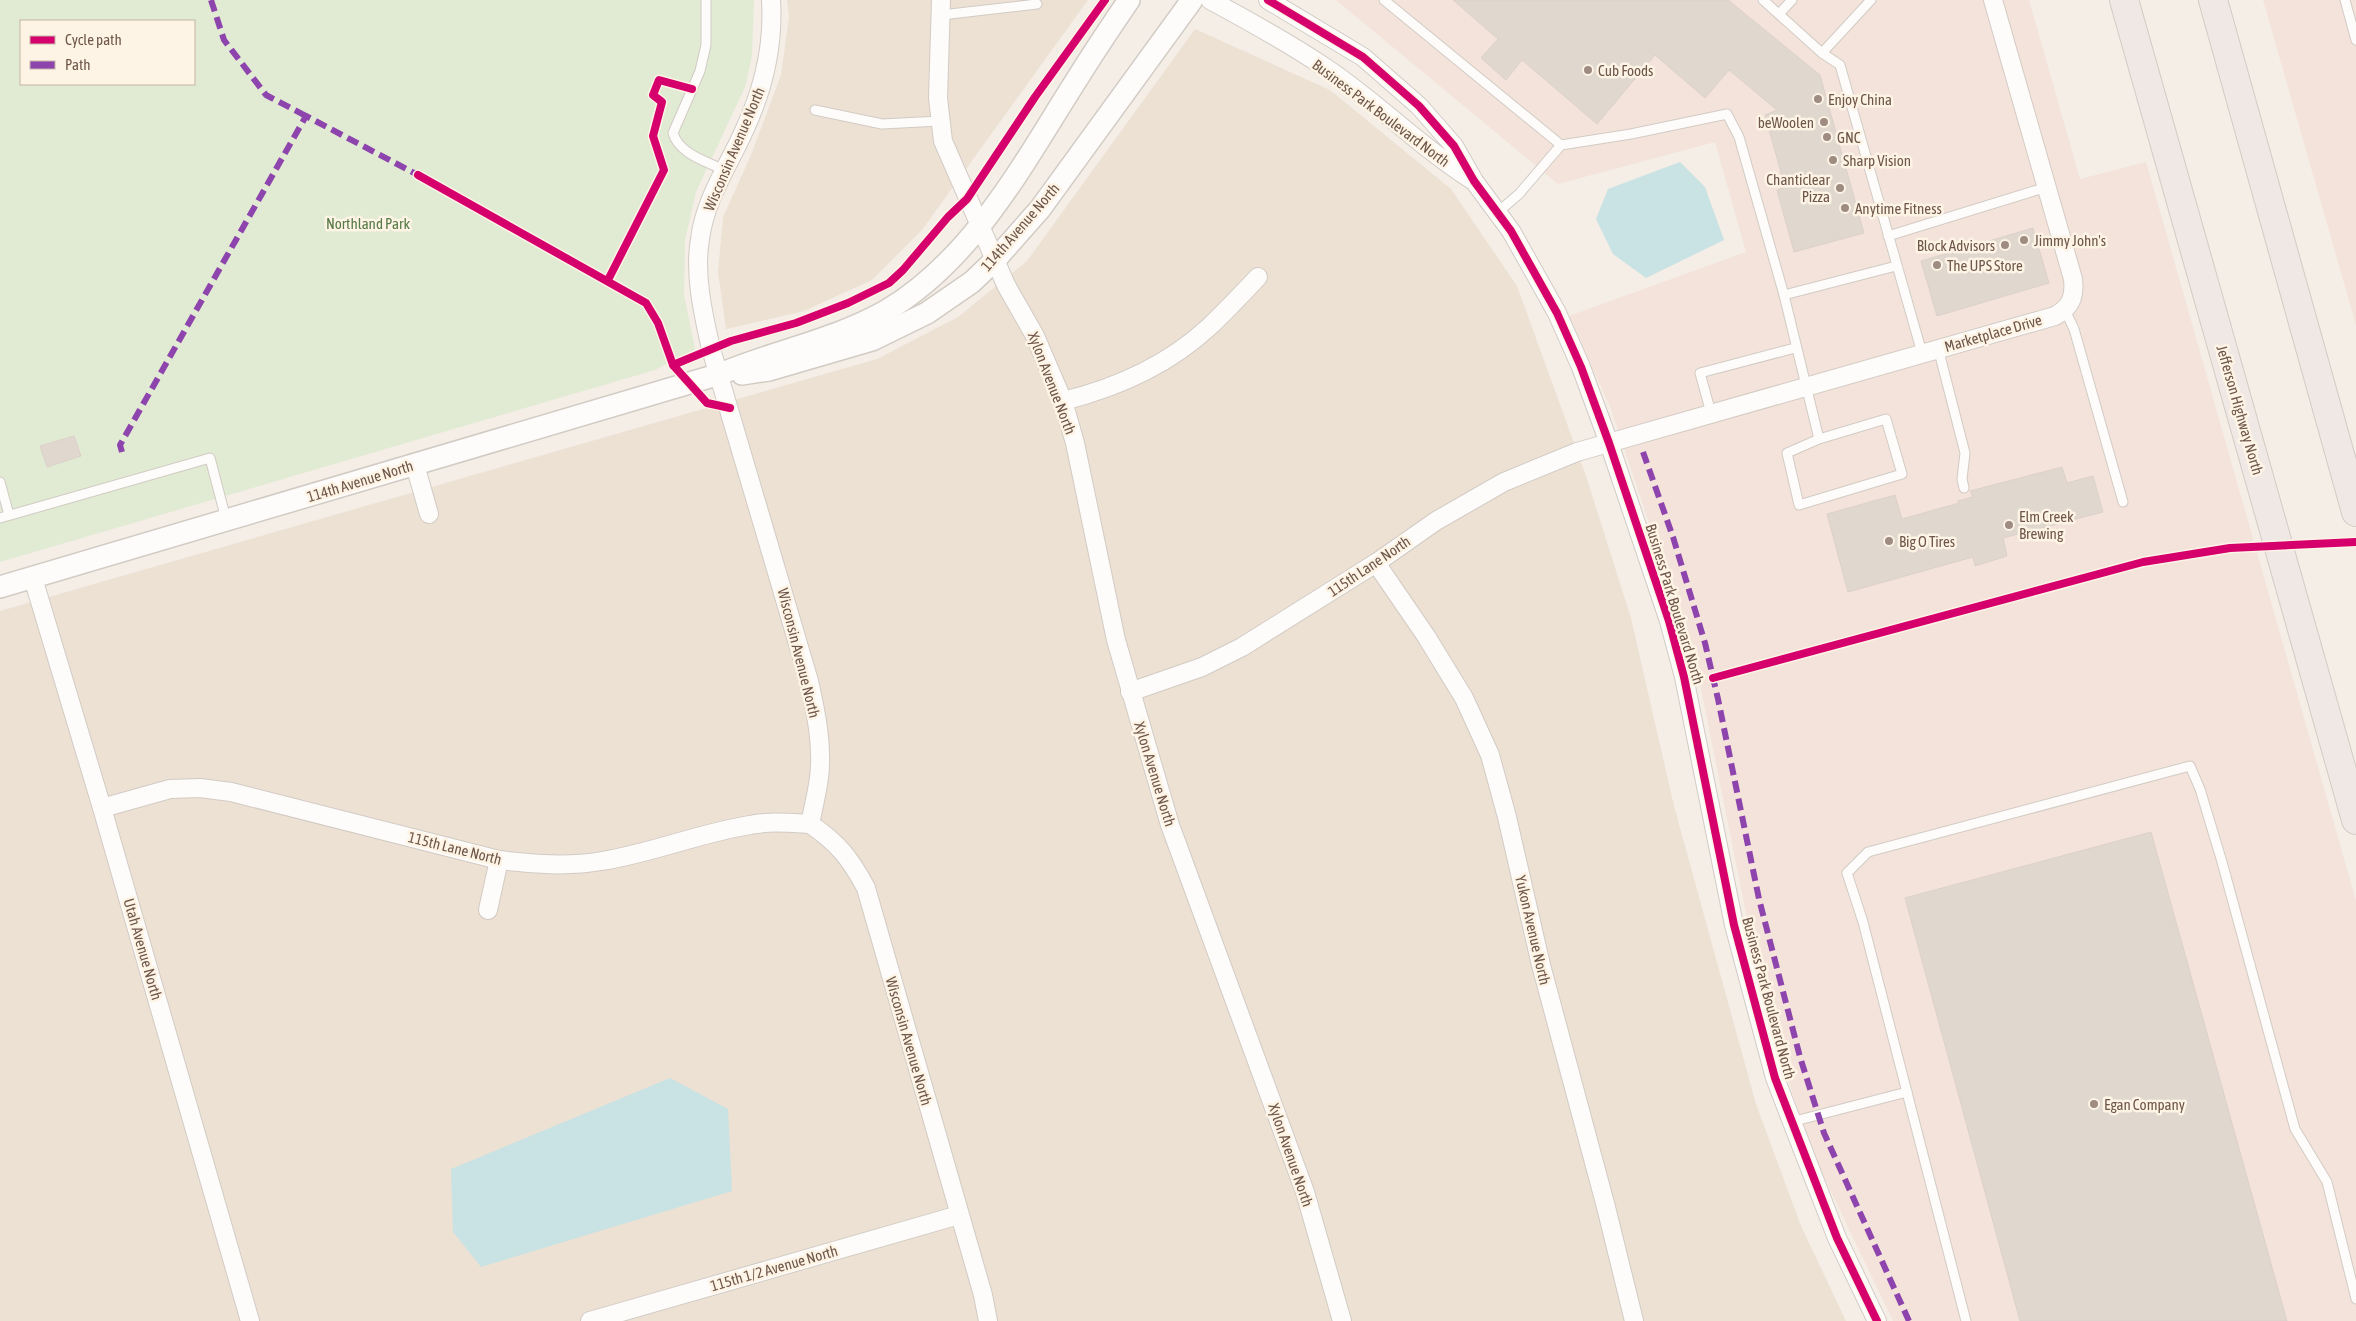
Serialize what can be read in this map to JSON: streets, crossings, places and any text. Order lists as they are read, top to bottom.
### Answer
{
  "streets": {
    "highway": ["Jefferson Highway North"],
    "street": [
      "Business Park Boulevard North",
      "Wisconsin Avenue North",
      "114th Avenue North",
      "Marketplace Drive",
      "Xylon Avenue North",
      "115th Lane North",
      "Yukon Avenue North",
      "Utah Avenue North",
      "115th 1/2 Avenue North"
    ]
  },
  "crossings": [
    ["Business Park Boulevard North", "Marketplace Drive"],
    ["Business Park Boulevard North", "115th Lane North"],
    ["Wisconsin Avenue North", "114th Avenue North"],
    ["Wisconsin Avenue North", "115th Lane North"],
    ["Wisconsin Avenue North", "115th 1/2 Avenue North"],
    ["114th Avenue North", "Xylon Avenue North"],
    ["114th Avenue North", "Utah Avenue North"],
    ["Marketplace Drive", "115th Lane North"],
    ["Xylon Avenue North", "115th Lane North"],
    ["115th Lane North", "Yukon Avenue North"],
    ["115th Lane North", "Utah Avenue North"]
  ],
  "parks": ["Northland Park"],
  "places": [
    "Cub Foods",
    "Enjoy China",
    "beWoolen",
    "GNC",
    "Sharp Vision",
    "Chanticlear Pizza",
    "Anytime Fitness",
    "Jimmy John's",
    "Block Advisors",
    "The UPS Store",
    "Elm Creek Brewing",
    "Big O Tires",
    "Egan Company"
  ],
  "legend": ["Cycle path", "Path"]
}
